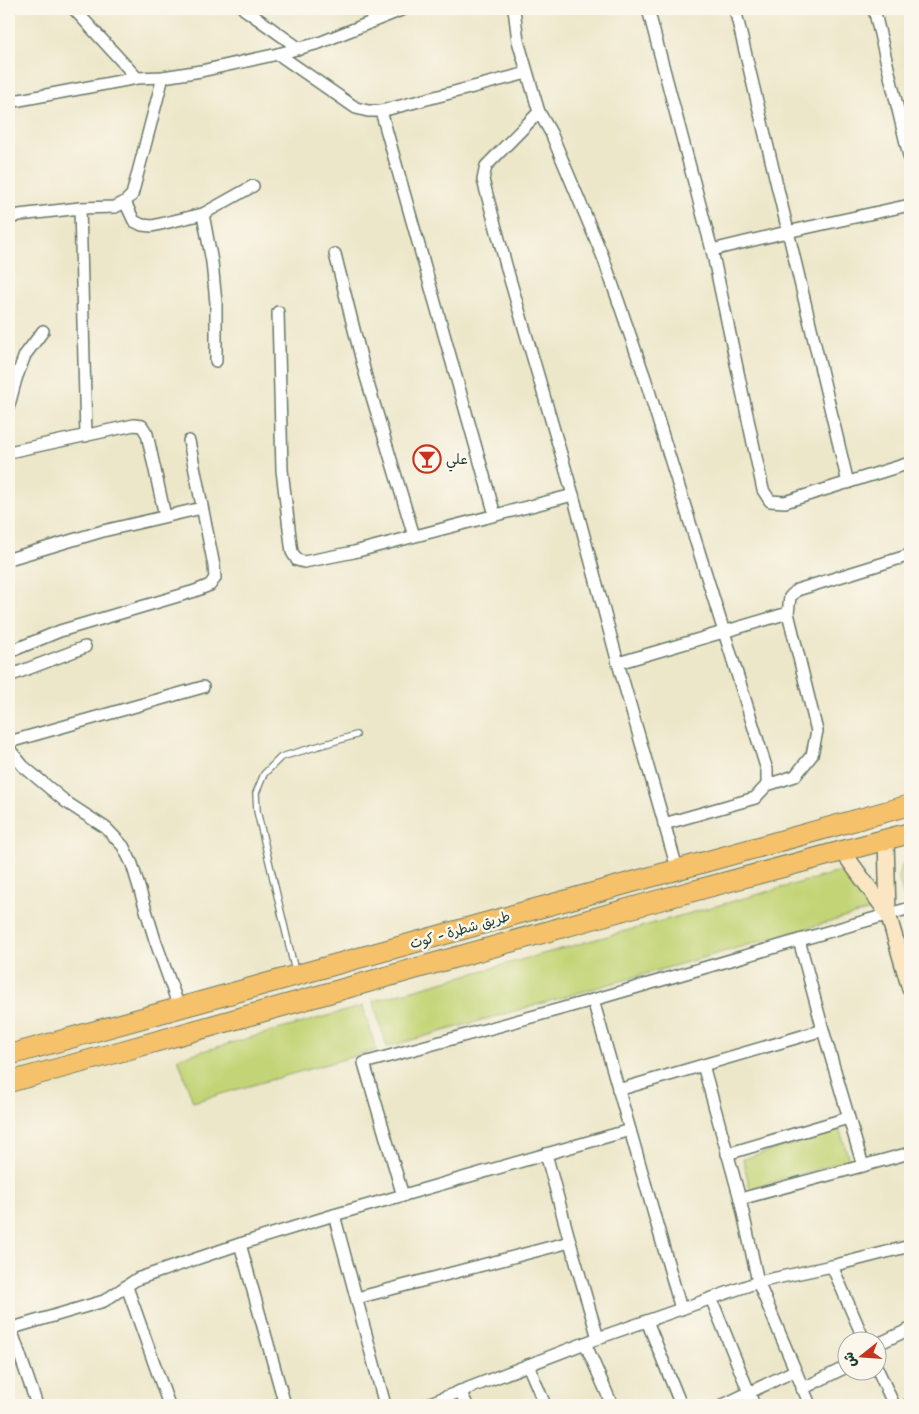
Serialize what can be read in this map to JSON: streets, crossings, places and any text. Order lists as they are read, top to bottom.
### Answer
{
  "streets": {
    "highway": ["طريق شطرة - كوت"]
  },
  "places": {
    "bar": ["علي"]
  },
  "north": "left"
}
